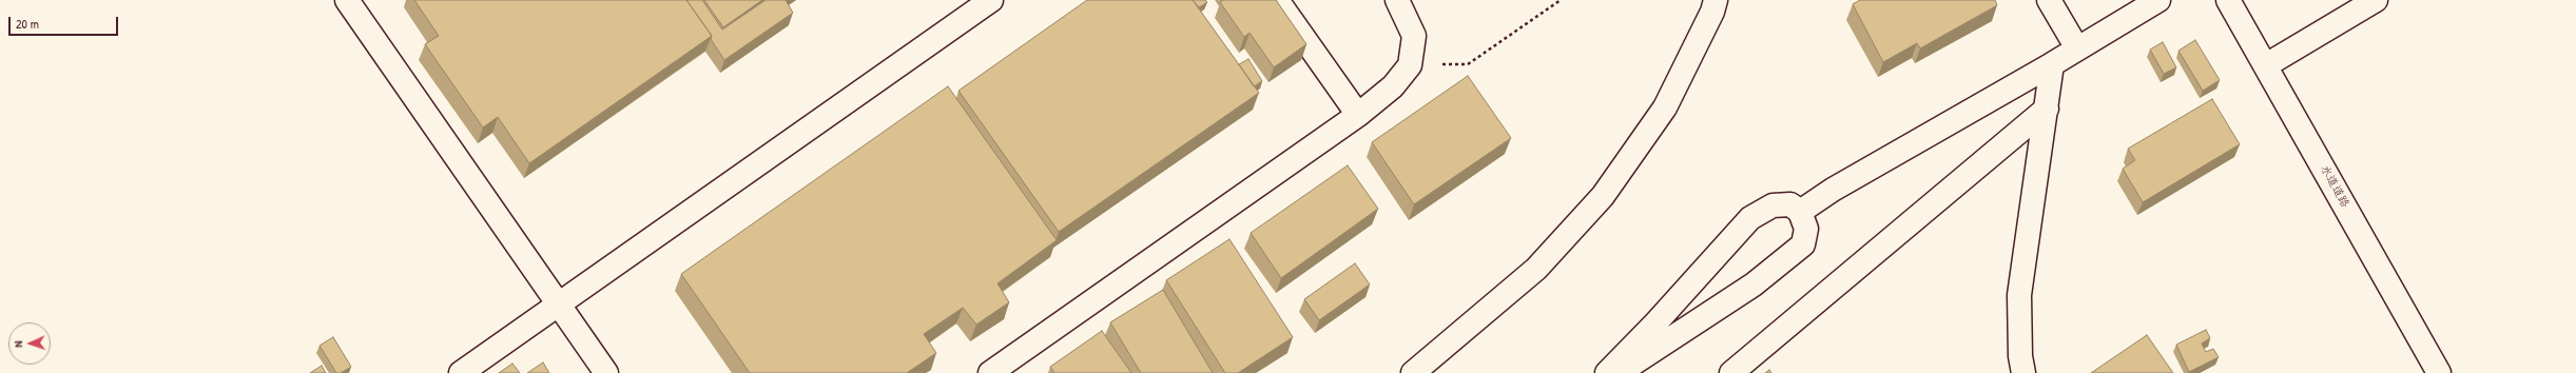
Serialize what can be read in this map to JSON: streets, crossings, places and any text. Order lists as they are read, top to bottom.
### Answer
{
  "streets": {
    "street": ["水道道路"]
  },
  "scale_bar": "20 m",
  "north": "left"
}
